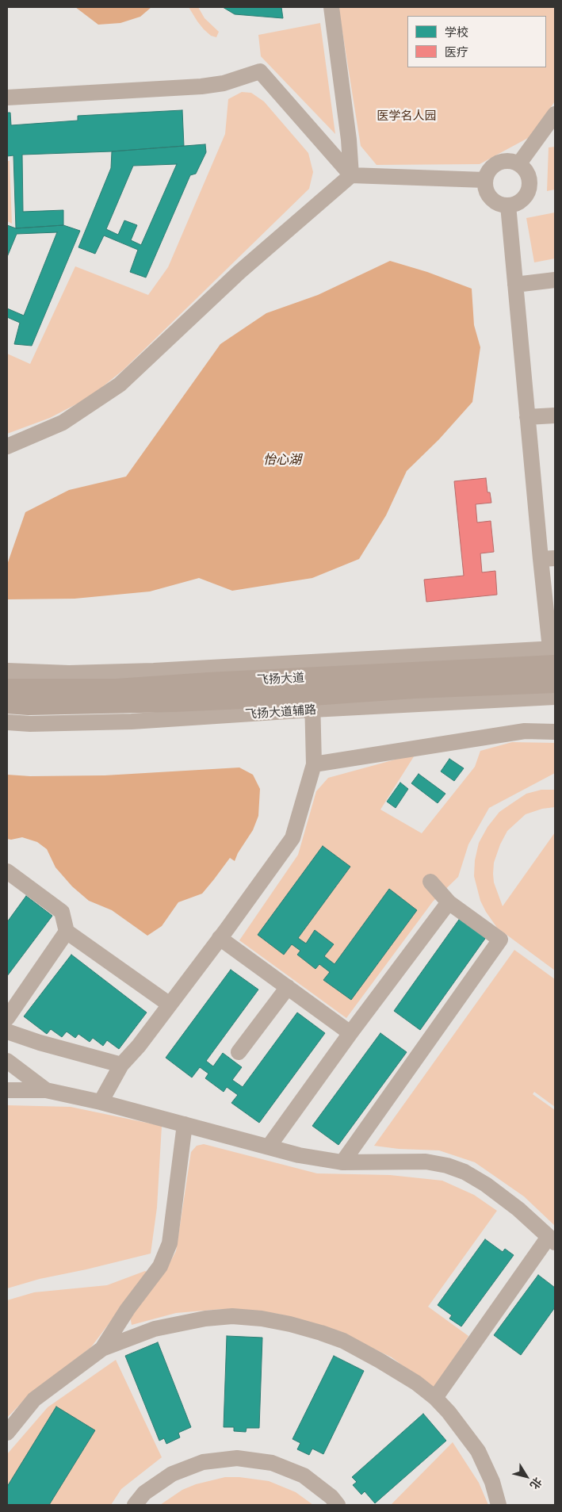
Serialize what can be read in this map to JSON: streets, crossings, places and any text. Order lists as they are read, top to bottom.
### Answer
{
  "streets": {
    "main road": ["飞扬大道"],
    "street": ["飞扬大道辅路"]
  },
  "crossings": [
    ["飞扬大道", "飞扬大道辅路"]
  ],
  "water": ["怡心湖"],
  "parks": ["医学名人园"],
  "legend": ["学校", "医疗"],
  "north": "bottom right"
}
